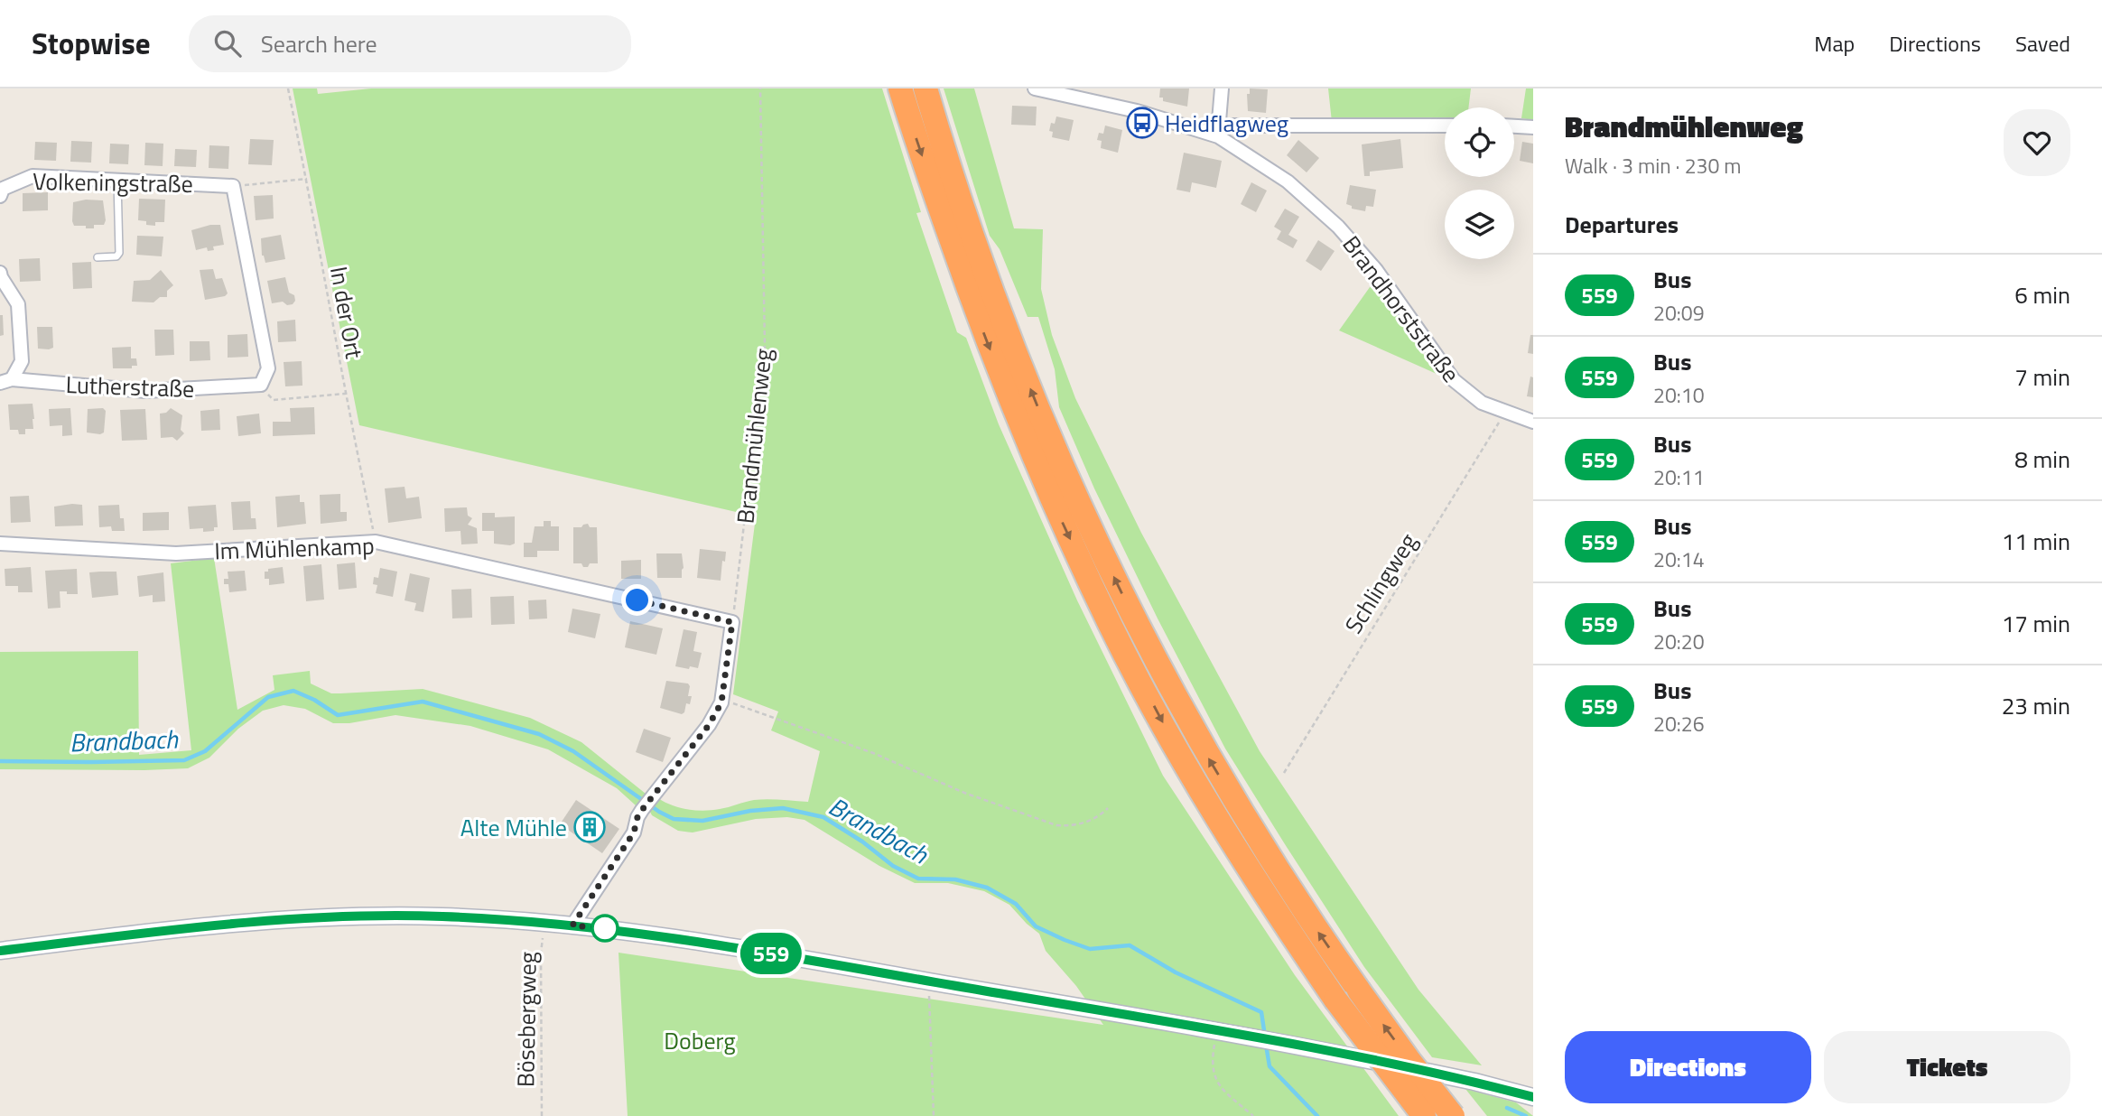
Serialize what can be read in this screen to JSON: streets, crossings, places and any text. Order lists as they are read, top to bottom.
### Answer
{
  "streets": {
    "street": [
      "Volkeningstraße",
      "Brandhorststraße",
      "Lutherstraße",
      "Im Mühlenkamp"
    ],
    "path": [
      "In der Ort",
      "Brandmühlenweg",
      "Schlingweg",
      "Bösebergweg"
    ]
  },
  "crossings": [
    ["Brandhorststraße", "Schlingweg"],
    ["In der Ort", "Im Mühlenkamp"],
    ["Brandmühlenweg", "Im Mühlenkamp"]
  ],
  "water": ["Brandbach"],
  "parks": ["Doberg"],
  "places": {
    "bus stop": ["Heidflagweg"],
    "building": ["Alte Mühle"]
  },
  "lines": ["bus line 559"],
  "page": {
    "header": "Stopwise",
    "search": "Search here",
    "nav": ["Map", "Directions", "Saved"],
    "on_map": "559",
    "heading": [
      ["Brandmühlenweg", "Walk · 3 min · 230 m"],
      "Departures"
    ],
    "list": [
      {
        "mark": "559",
        "name": "Bus",
        "note": "20:09",
        "value": "6 min"
      },
      {
        "mark": "559",
        "name": "Bus",
        "note": "20:10",
        "value": "7 min"
      },
      {
        "mark": "559",
        "name": "Bus",
        "note": "20:11",
        "value": "8 min"
      },
      {
        "mark": "559",
        "name": "Bus",
        "note": "20:14",
        "value": "11 min"
      },
      {
        "mark": "559",
        "name": "Bus",
        "note": "20:20",
        "value": "17 min"
      },
      {
        "mark": "559",
        "name": "Bus",
        "note": "20:26",
        "value": "23 min"
      }
    ],
    "buttons": ["Directions", "Tickets"]
  }
}
